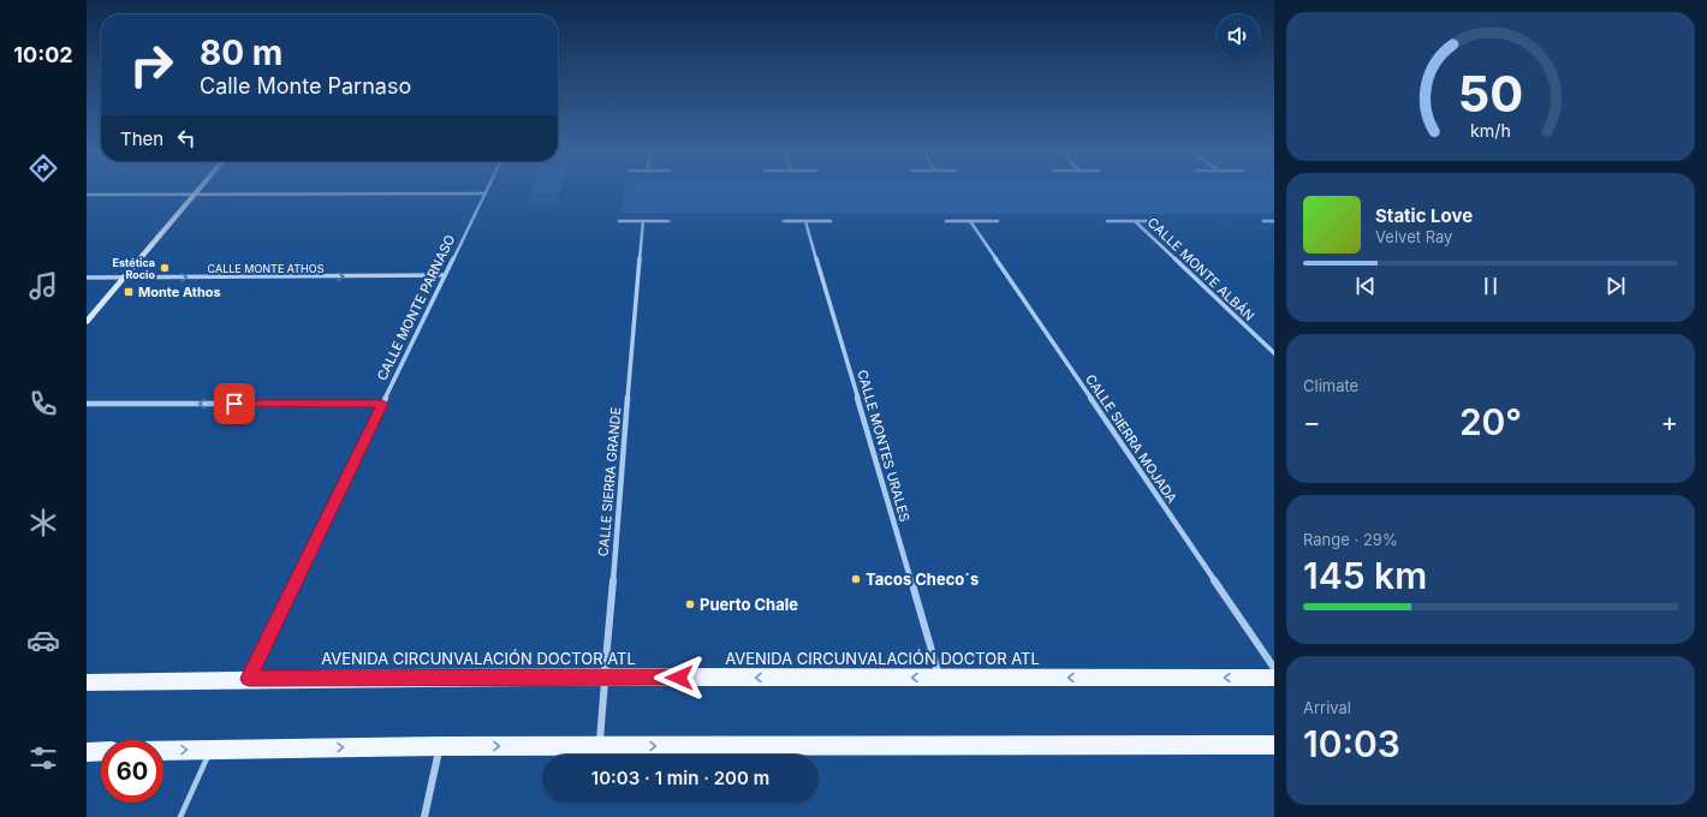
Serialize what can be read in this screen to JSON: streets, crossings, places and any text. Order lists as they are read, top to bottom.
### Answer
{
  "streets": {
    "main road": ["AVENIDA CIRCUNVALACIÓN DOCTOR ATL"],
    "street": [
      "CALLE MONTE ATHOS",
      "CALLE MONTE ALBÁN",
      "CALLE MONTE PARNASO",
      "CALLE SIERRA MOJADA",
      "CALLE MONTES URALES",
      "CALLE SIERRA GRANDE"
    ]
  },
  "crossings": [
    ["CALLE MONTE ATHOS", "CALLE MONTE PARNASO"],
    ["CALLE MONTE PARNASO", "AVENIDA CIRCUNVALACIÓN DOCTOR ATL"],
    ["CALLE MONTES URALES", "AVENIDA CIRCUNVALACIÓN DOCTOR ATL"],
    ["CALLE SIERRA GRANDE", "AVENIDA CIRCUNVALACIÓN DOCTOR ATL"]
  ],
  "one_way": ["CALLE MONTE ATHOS"],
  "places": {
    "other": ["Estética Rocio", "Tacos Checo´s", "Puerto Chale"],
    "transit": ["Monte Athos"]
  },
  "page": {
    "tabs": "10:02",
    "turn": ["80 m", "Calle Monte Parnaso"],
    "then": "Then",
    "song": ["Static Love", "Velvet Ray"],
    "tile": [
      "Climate",
      ["Range · 29%", "145 km"],
      ["Arrival", "10:03"]
    ],
    "heat": ["−", "20°", "+"],
    "limit": "60",
    "trip": "10:03 · 1 min · 200 m",
    "gauge": ["50", "km/h"]
  }
}
